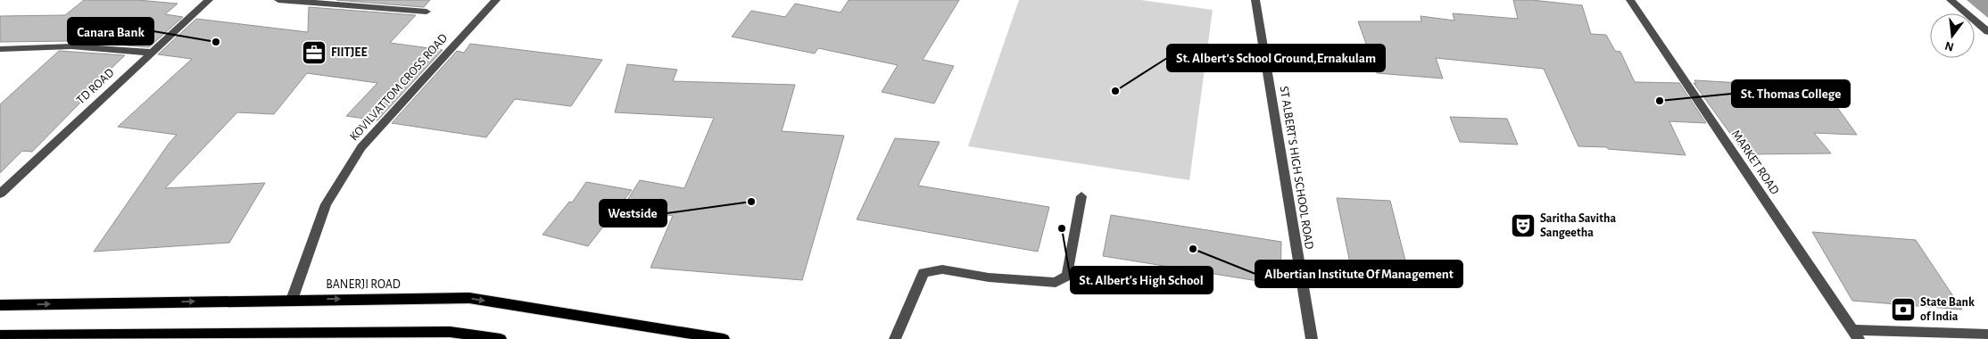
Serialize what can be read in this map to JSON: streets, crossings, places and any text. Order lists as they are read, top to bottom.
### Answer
{
  "streets": {
    "main road": ["BANERJI ROAD"],
    "street": [
      "TD ROAD",
      "KOVILVATTOM CROSS ROAD",
      "MARKET ROAD",
      "ST ALBERT'S HIGH SCHOOL ROAD"
    ]
  },
  "crossings": [
    ["KOVILVATTOM CROSS ROAD", "BANERJI ROAD"]
  ],
  "places": {
    "other": [
      "Canara Bank",
      "St. Albert’s School Ground,Ernakulam",
      "St. Thomas College",
      "Westside",
      "St. Albert's High School",
      "Albertian Institute Of Management"
    ],
    "office": ["FIITJEE"],
    "theatre": ["Saritha Savitha Sangeetha"],
    "bank": ["State Bank of India"]
  },
  "north": "bottom"
}
